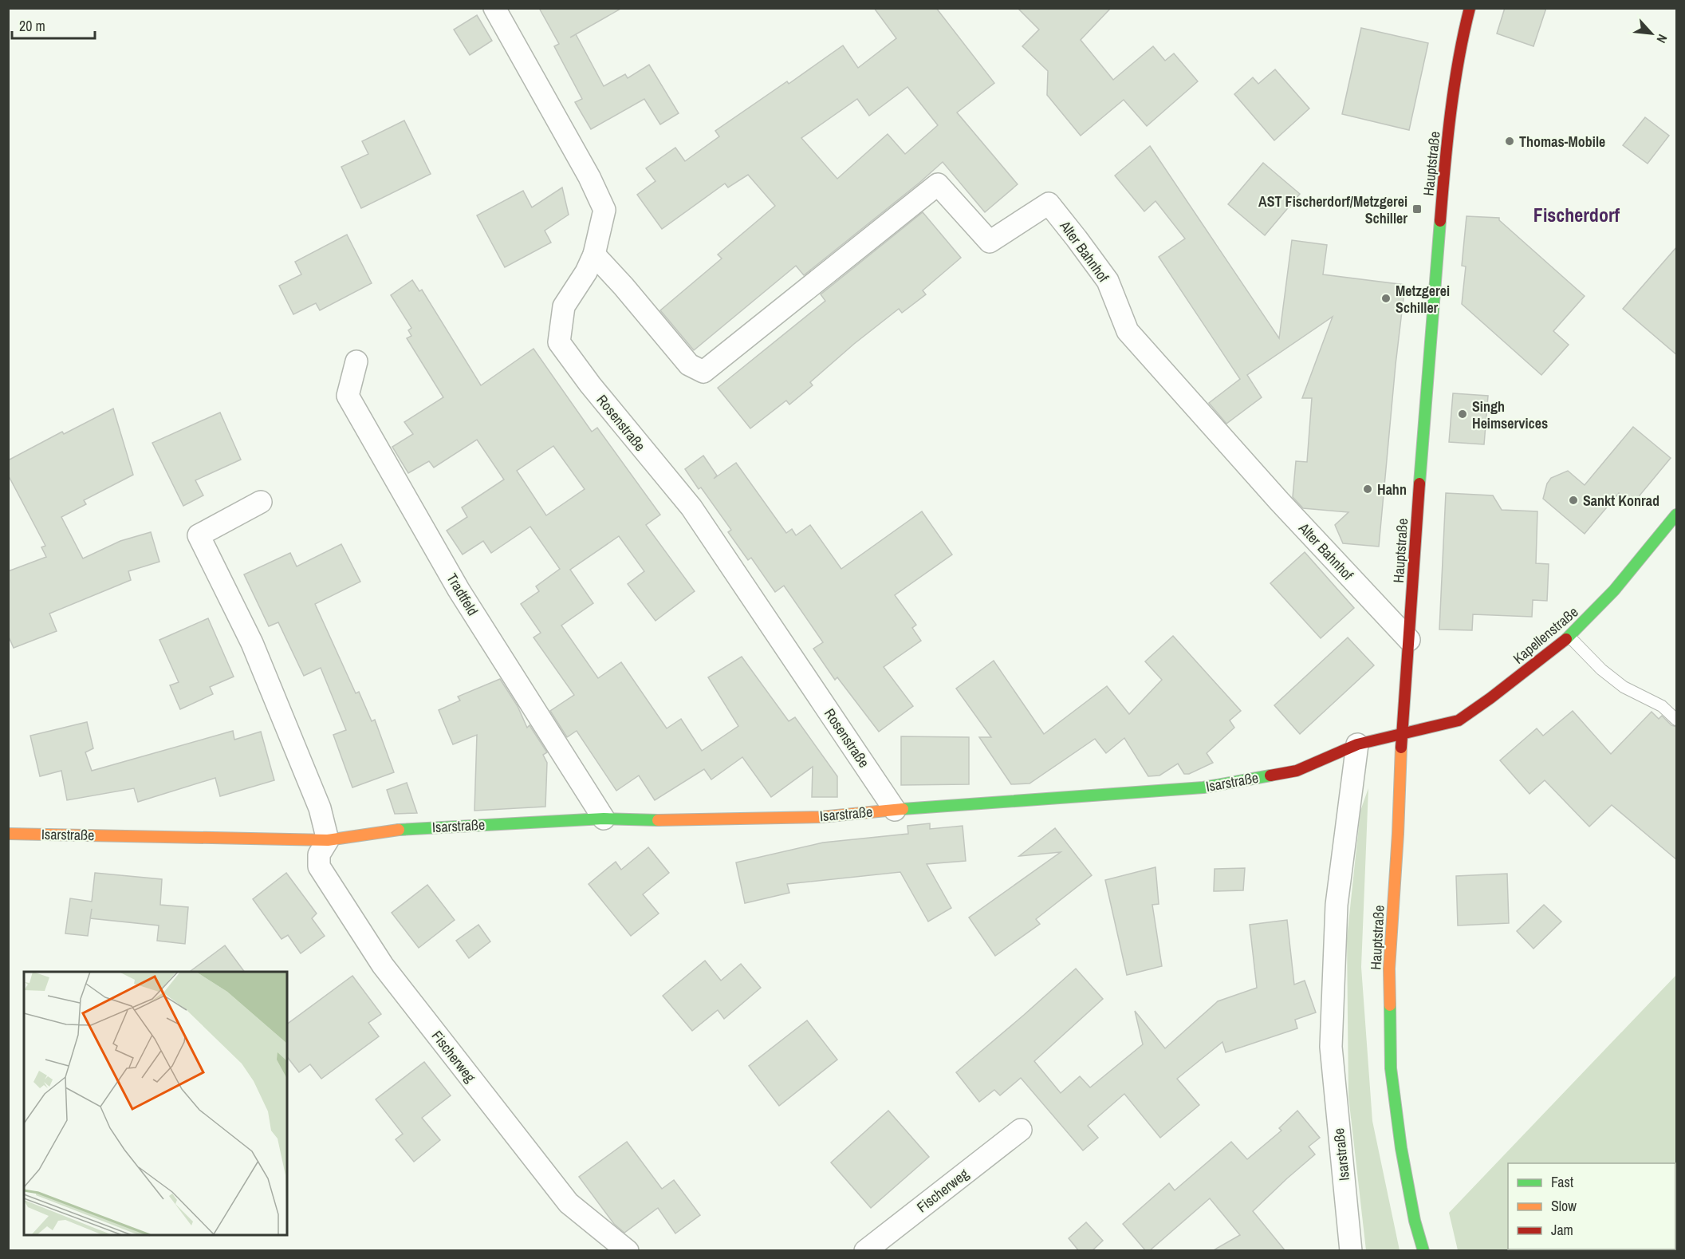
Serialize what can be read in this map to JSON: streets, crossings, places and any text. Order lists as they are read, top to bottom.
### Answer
{
  "streets": {
    "street": [
      "Hauptstraße",
      "Alter Bahnhof",
      "Rosenstraße",
      "Tradtfeld",
      "Kapellenstraße",
      "Isarstraße",
      "Fischerweg"
    ]
  },
  "crossings": [
    ["Hauptstraße", "Alter Bahnhof"],
    ["Hauptstraße", "Kapellenstraße"],
    ["Hauptstraße", "Isarstraße"],
    ["Alter Bahnhof", "Rosenstraße"],
    ["Rosenstraße", "Isarstraße"],
    ["Tradtfeld", "Isarstraße"],
    ["Kapellenstraße", "Isarstraße"],
    ["Isarstraße", "Fischerweg"]
  ],
  "districts": ["Fischerdorf"],
  "places": {
    "other": [
      "Thomas-Mobile",
      "Metzgerei Schiller",
      "Singh Heimservices",
      "Hahn",
      "Sankt Konrad"
    ],
    "transit": ["AST Fischerdorf/Metzgerei Schiller"]
  },
  "legend": ["Fast", "Slow", "Jam"],
  "scale_bar": "20 m",
  "north": "bottom right"
}
